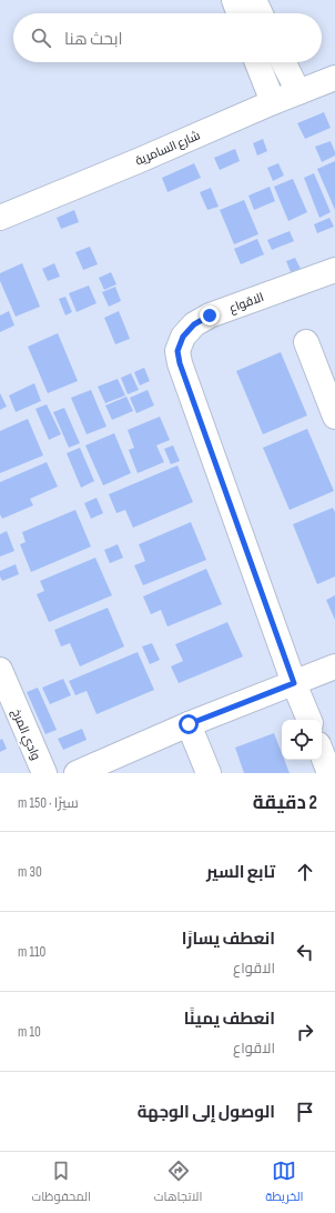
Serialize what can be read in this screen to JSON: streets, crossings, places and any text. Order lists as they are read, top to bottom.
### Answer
{
  "streets": {
    "street": ["شارع السامرية", "الاقواع", "وادي المرخ"]
  },
  "page": {
    "search": "ابحث هنا",
    "heading": ["2 دقيقة", "سيرًا · 150 m"],
    "list": [
      ["تابع السير", "30 m"],
      ["انعطف يسارًا", "الاقواع", "110 m"],
      ["انعطف يمينًا", "الاقواع", "10 m"],
      "الوصول إلى الوجهة"
    ],
    "nav": ["الخريطة", "الاتجاهات", "المحفوظات"]
  }
}
